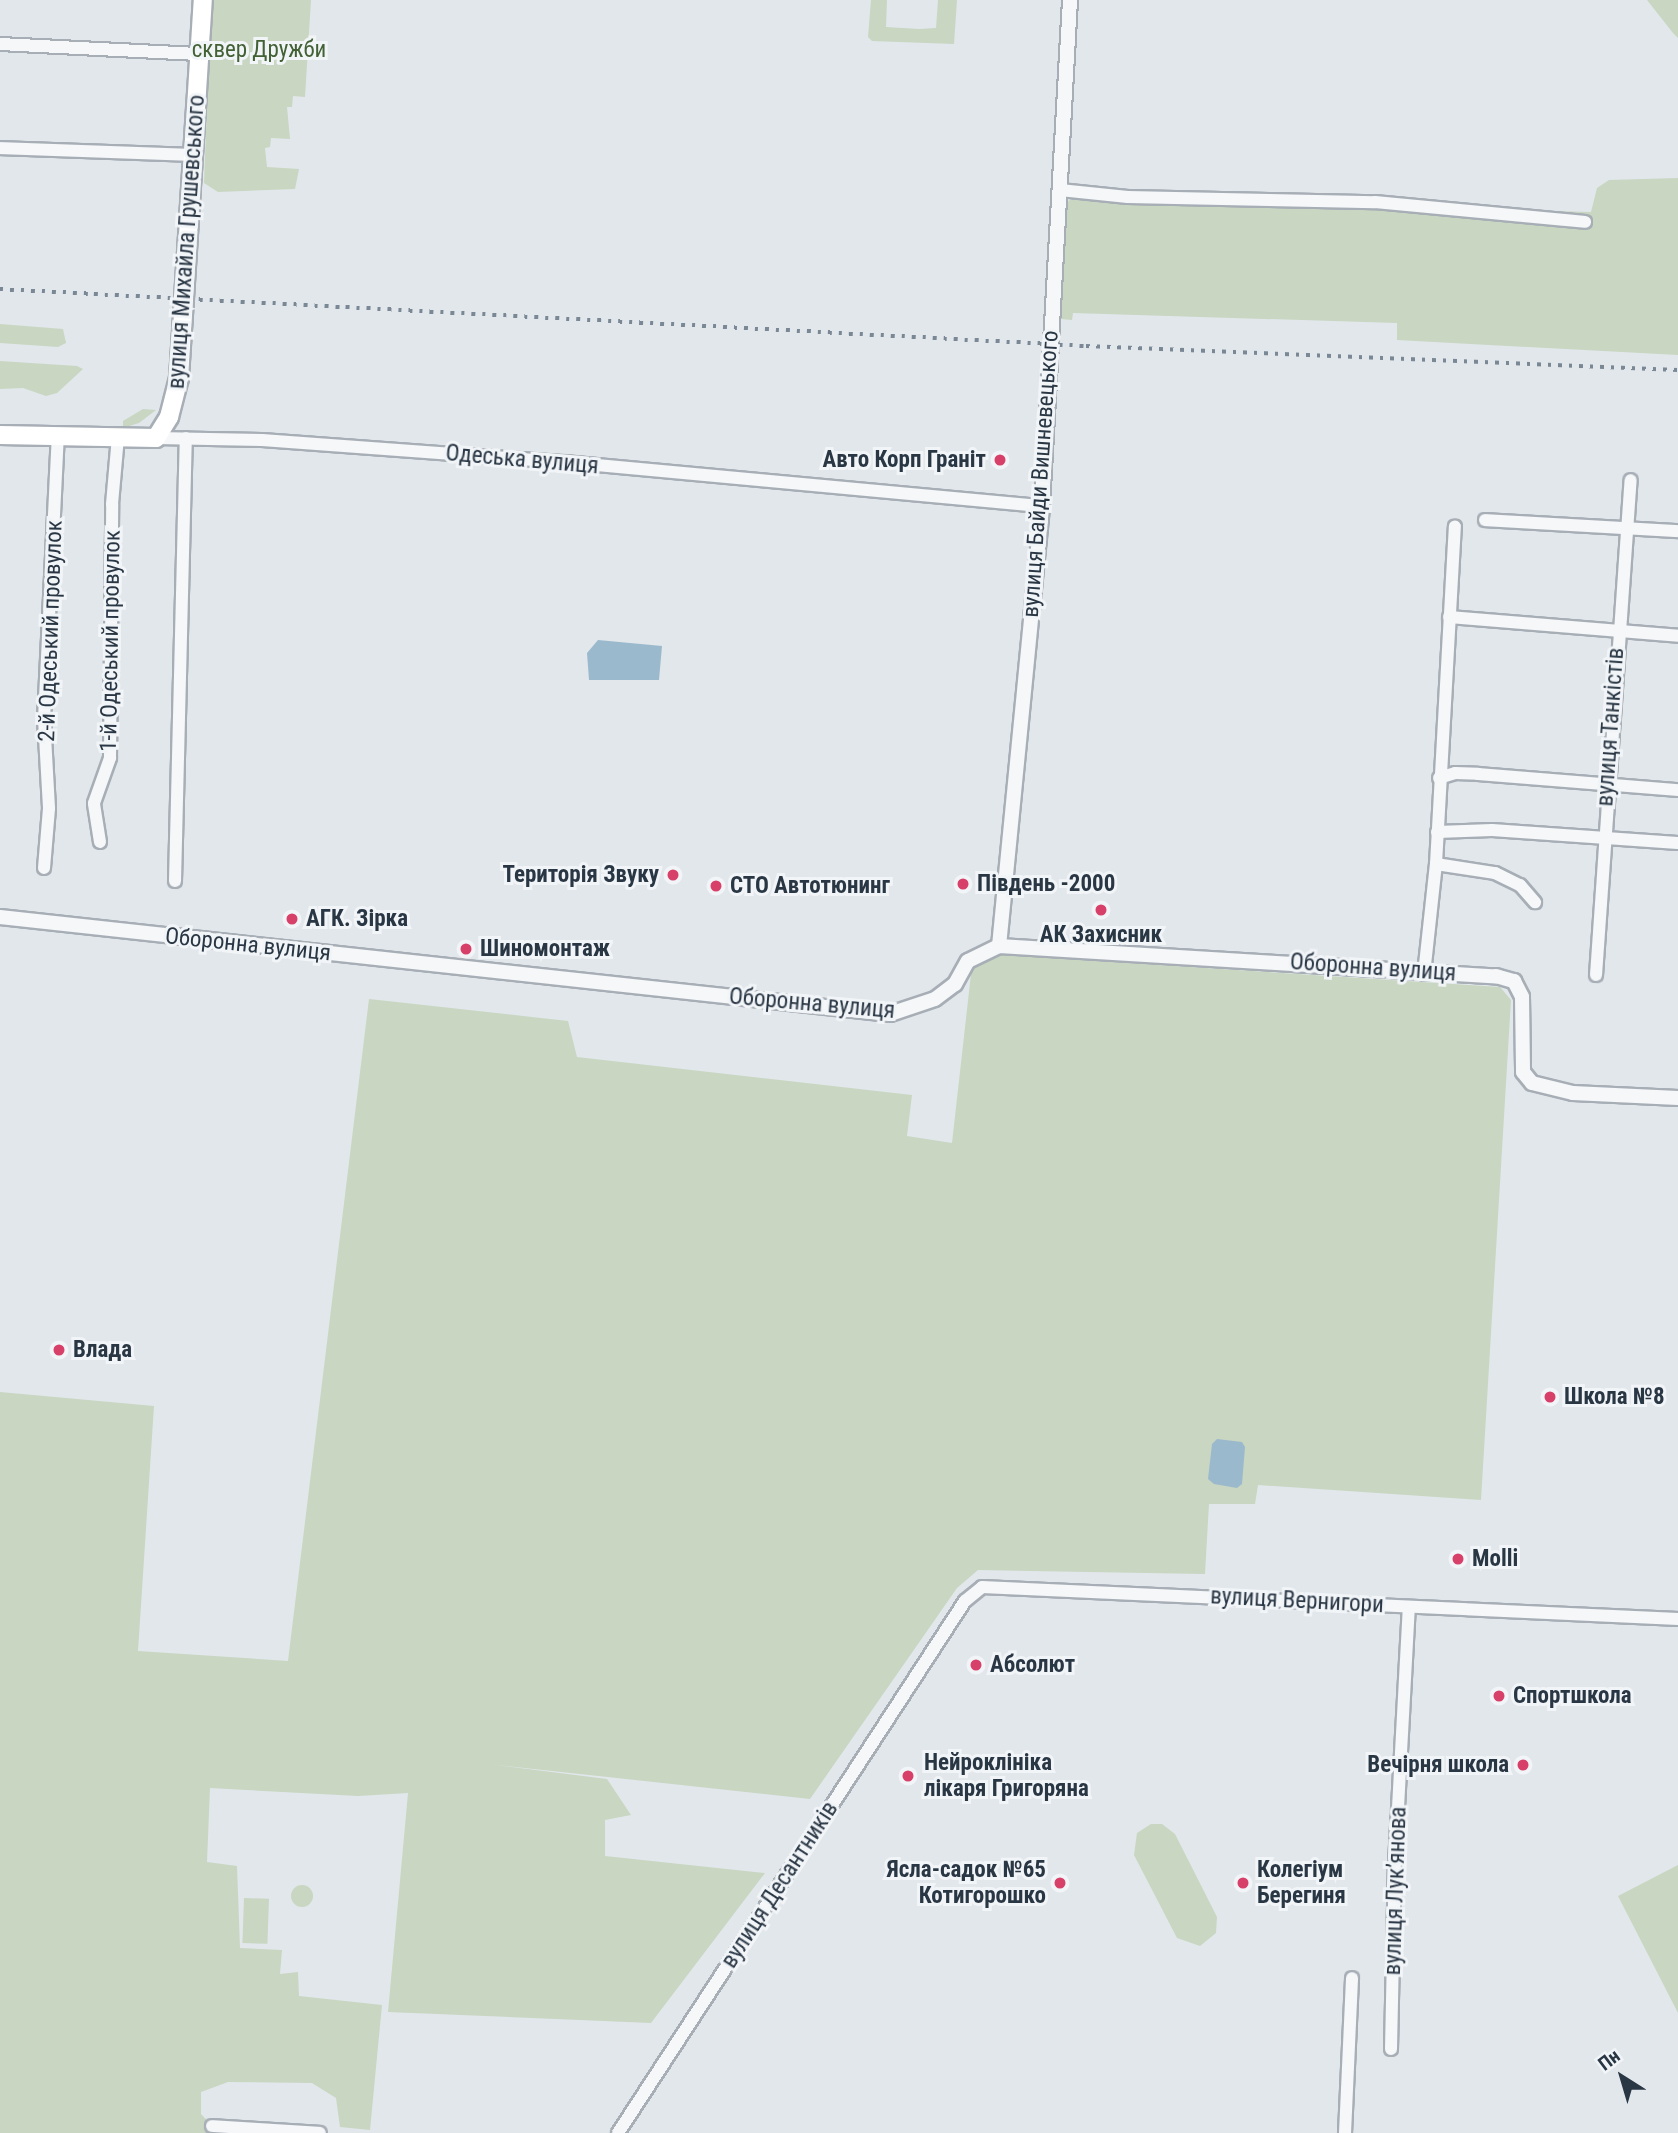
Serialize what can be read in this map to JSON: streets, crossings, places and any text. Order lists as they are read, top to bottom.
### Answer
{
  "streets": {
    "main road": ["вулиця Михайла Грушевського", "Одеська вулиця"],
    "street": [
      "вулиця Байди Вишневецького",
      "2-й Одеський провулок",
      "1-й Одеський провулок",
      "вулиця Танкістів",
      "Оборонна вулиця",
      "вулиця Вернигори",
      "вулиця Десантників",
      "вулиця Лукʼянова"
    ]
  },
  "crossings": [
    ["вулиця Михайла Грушевського", "Одеська вулиця"],
    ["Одеська вулиця", "вулиця Байди Вишневецького"],
    ["Одеська вулиця", "2-й Одеський провулок"],
    ["Одеська вулиця", "1-й Одеський провулок"],
    ["вулиця Байди Вишневецького", "Оборонна вулиця"],
    ["вулиця Вернигори", "вулиця Десантників"],
    ["вулиця Вернигори", "вулиця Лукʼянова"]
  ],
  "parks": ["сквер Дружби"],
  "places": [
    "Авто Корп Граніт",
    "Територія Звуку",
    "Південь -2000",
    "СТО Автотюнинг",
    "АК Захисник",
    "АГК. Зірка",
    "Шиномонтаж",
    "Влада",
    "Школа №8",
    "Molli",
    "Абсолют",
    "Спортшкола",
    "Вечірня школа",
    "Нейроклініка лікаря Григоряна",
    "Ясла-садок №65 Котигорошко",
    "Колегіум Берегиня"
  ],
  "north": "top left"
}
